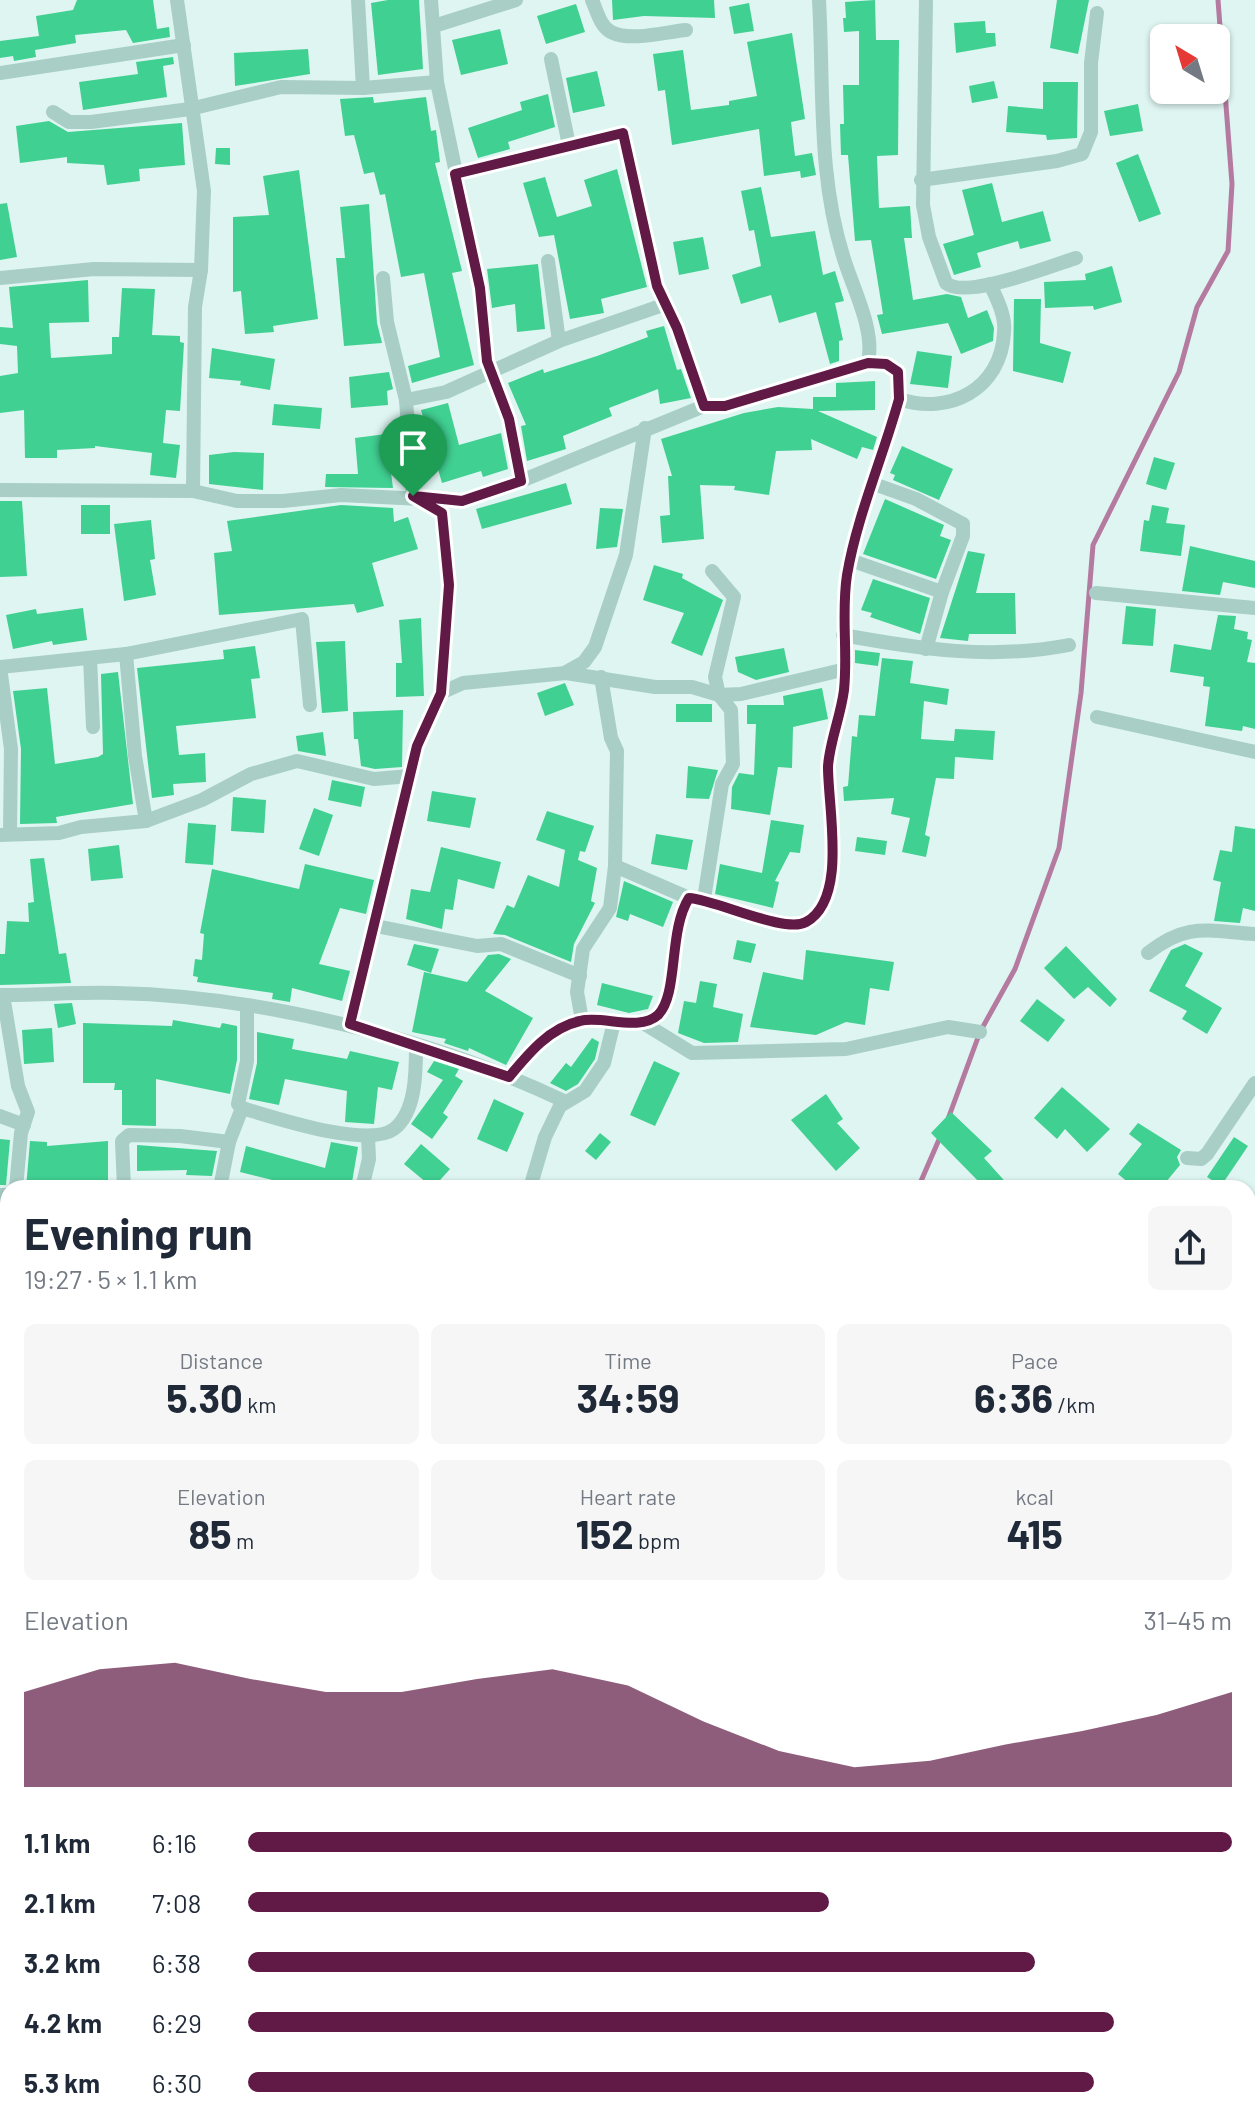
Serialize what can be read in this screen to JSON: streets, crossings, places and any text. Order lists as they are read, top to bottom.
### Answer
{
  "north": "top left",
  "page": {
    "heading": ["Evening run", "19:27 · 5 × 1.1 km"],
    "stats": [
      ["Distance", "5.30 km"],
      ["Time", "34:59"],
      ["Pace", "6:36 /km"],
      ["Elevation", "85 m"],
      ["Heart rate", "152 bpm"],
      ["kcal", "415"]
    ],
    "chart": ["Elevation", "31–45 m"],
    "list": [
      {
        "name": "1.1 km",
        "note": "6:16"
      },
      {
        "name": "2.1 km",
        "note": "7:08"
      },
      {
        "name": "3.2 km",
        "note": "6:38"
      },
      {
        "name": "4.2 km",
        "note": "6:29"
      },
      {
        "name": "5.3 km",
        "note": "6:30"
      }
    ]
  }
}
